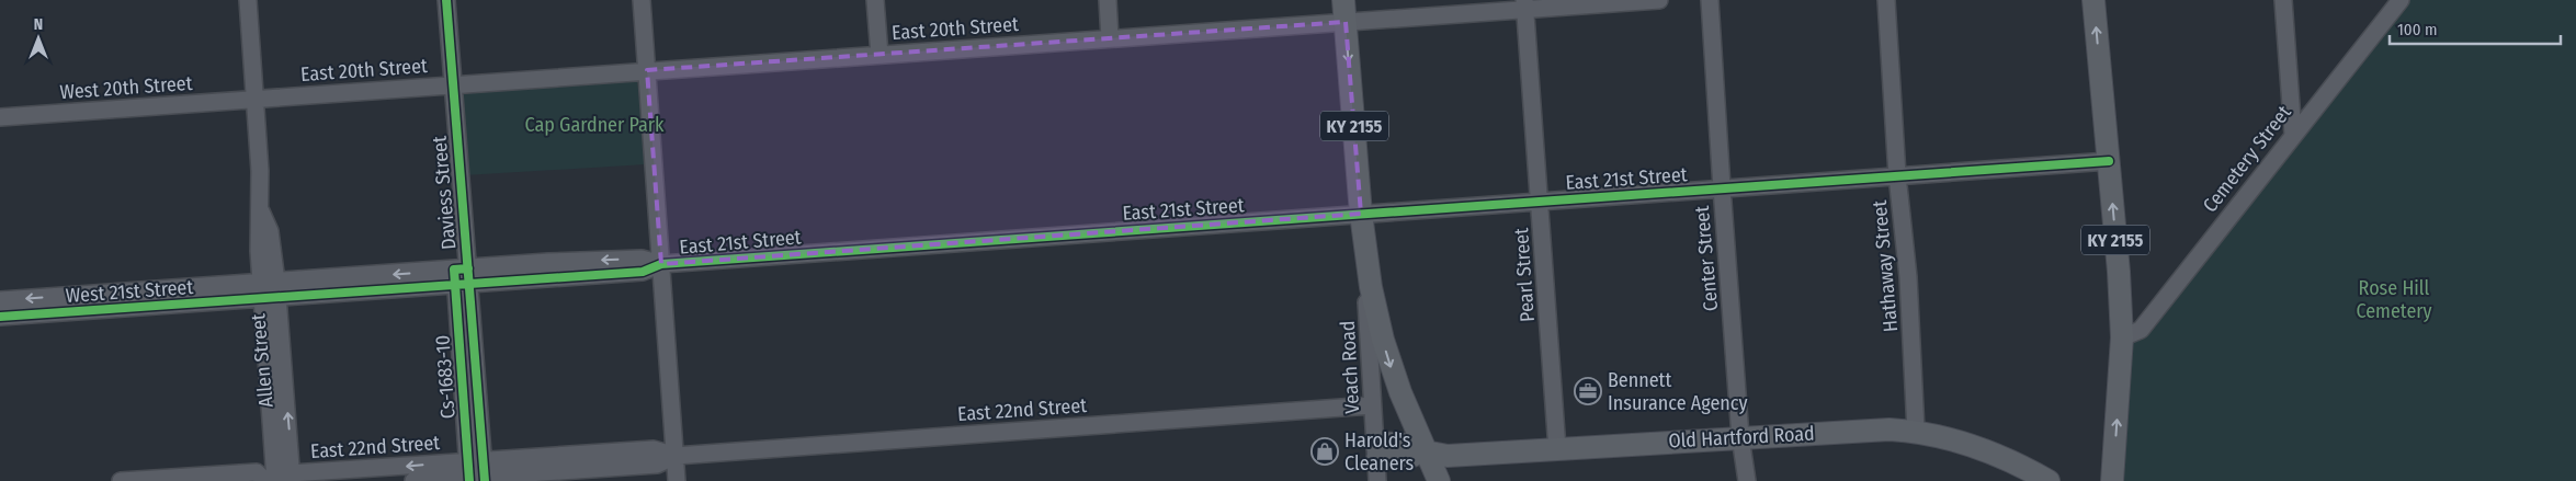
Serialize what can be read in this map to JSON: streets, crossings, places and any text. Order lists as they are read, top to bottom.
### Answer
{
  "streets": {
    "main road": ["KY 2155", "Old Hartford Road"],
    "street": [
      "East 20th Street",
      "West 20th Street",
      "Cemetery Street",
      "East 21st Street",
      "Daviess Street",
      "Center Street",
      "Hathaway Street",
      "Pearl Street",
      "West 21st Street",
      "Allen Street",
      "Veach Road",
      "East 22nd Street"
    ],
    "cycle path": ["Cs-1683-10"]
  },
  "crossings": [
    ["East 20th Street", "West 20th Street"],
    ["East 20th Street", "KY 2155"],
    ["East 20th Street", "Daviess Street"],
    ["East 20th Street", "Pearl Street"],
    ["East 20th Street", "Allen Street"],
    ["West 20th Street", "Allen Street"],
    ["KY 2155", "Cemetery Street"],
    ["KY 2155", "East 21st Street"],
    ["KY 2155", "Veach Road"],
    ["KY 2155", "Old Hartford Road"],
    ["East 21st Street", "Daviess Street"],
    ["East 21st Street", "Center Street"],
    ["East 21st Street", "Hathaway Street"],
    ["East 21st Street", "Pearl Street"],
    ["East 21st Street", "West 21st Street"],
    ["East 21st Street", "Allen Street"],
    ["Daviess Street", "East 22nd Street"],
    ["Center Street", "Old Hartford Road"],
    ["Hathaway Street", "Old Hartford Road"],
    ["Pearl Street", "Old Hartford Road"],
    ["West 21st Street", "Allen Street"],
    ["Allen Street", "East 22nd Street"],
    ["Veach Road", "East 22nd Street"]
  ],
  "parks": ["Cap Gardner Park", "Rose Hill Cemetery"],
  "places": {
    "office": ["Bennett Insurance Agency"],
    "shop": ["Harold's Cleaners"]
  },
  "scale_bar": "100 m",
  "north": "top"
}
